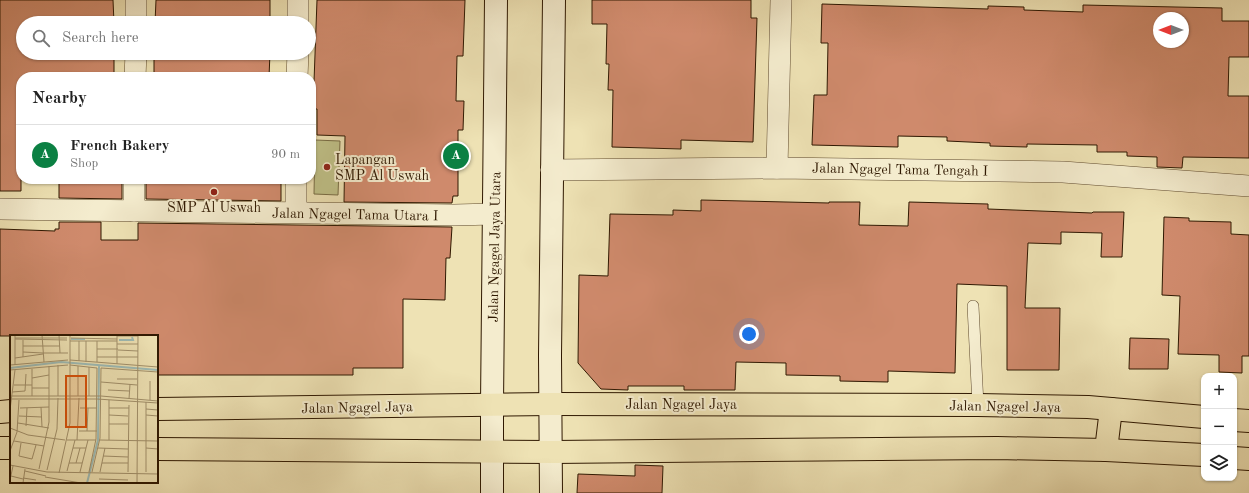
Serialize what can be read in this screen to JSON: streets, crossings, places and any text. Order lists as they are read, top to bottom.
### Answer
{
  "streets": {
    "main road": ["Jalan Ngagel Jaya"],
    "street": ["Jalan Ngagel Tama Tengah I", "Jalan Ngagel Tama Utara I", "Jalan Ngagel Jaya Utara"]
  },
  "crossings": [
    ["Jalan Ngagel Tama Utara I", "Jalan Ngagel Jaya Utara"],
    ["Jalan Ngagel Jaya Utara", "Jalan Ngagel Jaya"]
  ],
  "places": ["Lapangan SMP Al Uswah", "SMP Al Uswah"],
  "north": "left",
  "page": {
    "search": "Search here",
    "heading": "Nearby",
    "list": [
      {
        "mark": "A",
        "name": "French Bakery",
        "note": "Shop",
        "value": "90 m"
      }
    ],
    "pins": "A",
    "map_buttons": ["+", "−"]
  }
}
